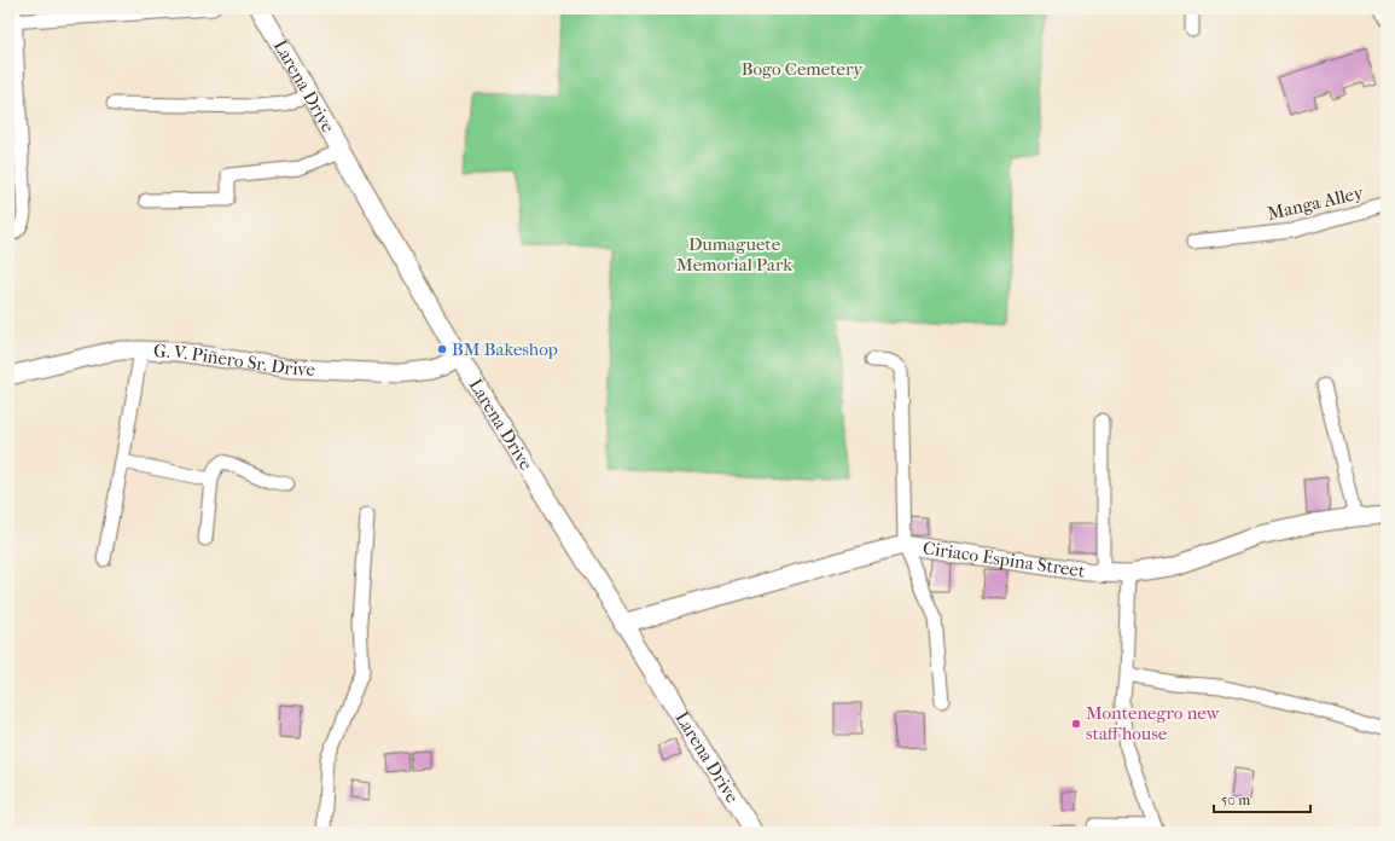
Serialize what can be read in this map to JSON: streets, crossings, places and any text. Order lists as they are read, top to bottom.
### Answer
{
  "streets": {
    "street": [
      "Larena Drive",
      "Manga Alley",
      "G. V. Piñero Sr. Drive",
      "Ciriaco Espina Street"
    ]
  },
  "crossings": [
    ["Larena Drive", "G. V. Piñero Sr. Drive"],
    ["Larena Drive", "Ciriaco Espina Street"]
  ],
  "parks": ["Bogo Cemetery", "Dumaguete Memorial Park"],
  "places": ["BM Bakeshop", "Montenegro new staff house"],
  "scale_bar": "50 m"
}
